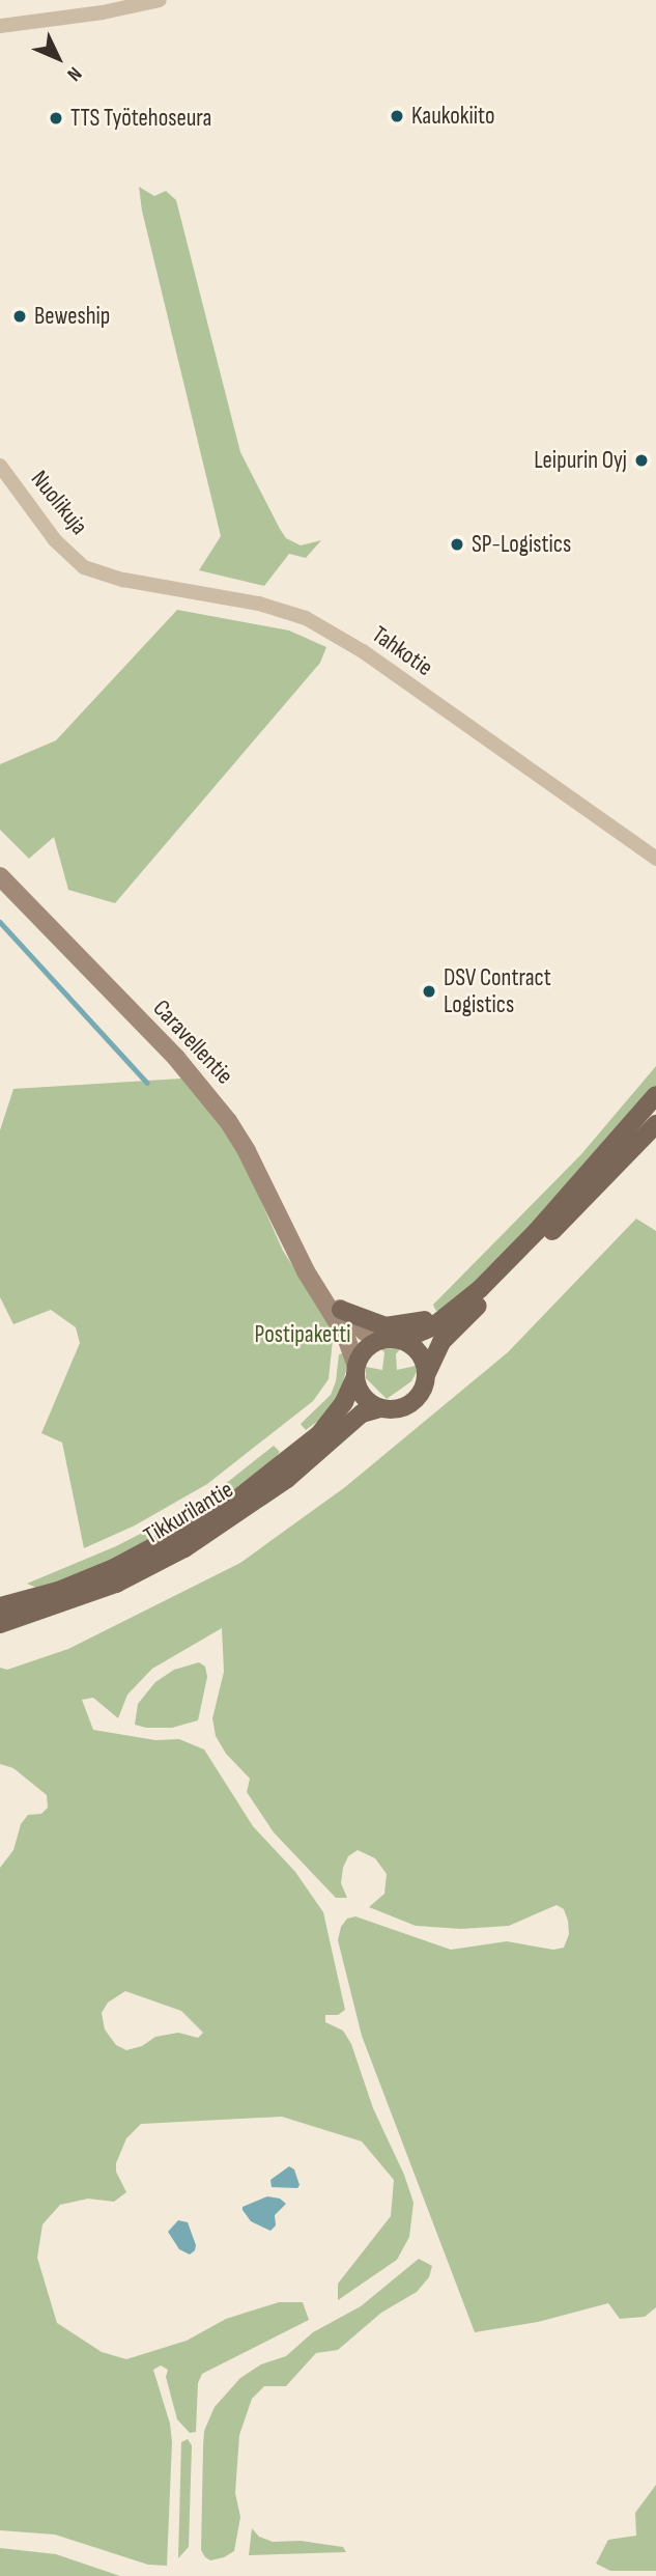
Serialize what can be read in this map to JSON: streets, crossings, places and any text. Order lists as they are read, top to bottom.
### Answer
{
  "streets": {
    "main road": ["Caravellentie", "Tikkurilantie"],
    "street": ["Nuolikuja", "Tahkotie"]
  },
  "crossings": [
    ["Nuolikuja", "Tahkotie"],
    ["Caravellentie", "Tikkurilantie"]
  ],
  "parks": ["Postipaketti"],
  "places": [
    "Kaukokiito",
    "TTS Työtehoseura",
    "Beweship",
    "Leipurin Oyj",
    "SP-Logistics",
    "DSV Contract Logistics"
  ],
  "north": "bottom right"
}
